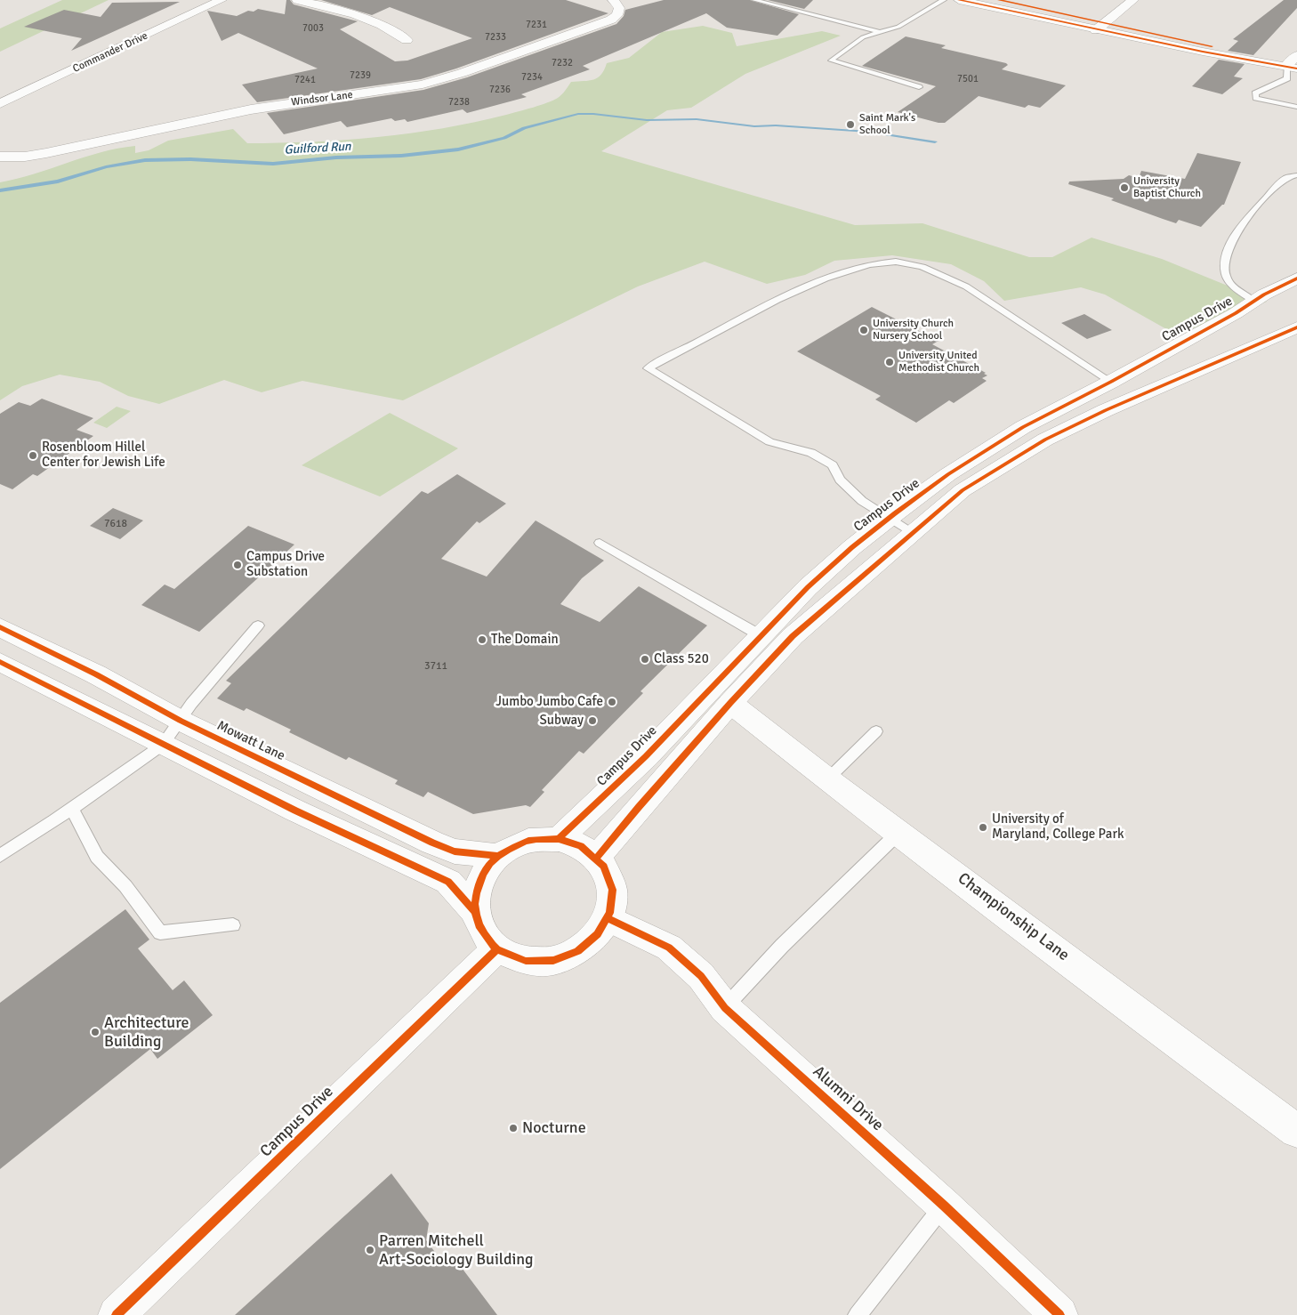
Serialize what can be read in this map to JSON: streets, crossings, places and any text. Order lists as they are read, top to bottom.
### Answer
{
  "streets": {
    "street": [
      "Commander Drive",
      "Windsor Lane",
      "Campus Drive",
      "Mowatt Lane",
      "Championship Lane",
      "Alumni Drive"
    ]
  },
  "crossings": [
    ["Campus Drive", "Mowatt Lane"],
    ["Campus Drive", "Alumni Drive"],
    ["Mowatt Lane", "Alumni Drive"]
  ],
  "water": ["Guilford Run"],
  "places": [
    "Saint Mark's School",
    "University Baptist Church",
    "University Church Nursery School",
    "University United Methodist Church",
    "Rosenbloom Hillel Center for Jewish Life",
    "Campus Drive Substation",
    "The Domain",
    "Class 520",
    "Jumbo Jumbo Cafe",
    "Subway",
    "University of Maryland, College Park",
    "Architecture Building",
    "Nocturne",
    "Parren Mitchell Art-Sociology Building"
  ],
  "house_numbers": [
    "7231",
    "7003",
    "7233",
    "7232",
    "7239",
    "7234",
    "7501",
    "7241",
    "7236",
    "7238",
    "7618",
    "3711"
  ]
}
